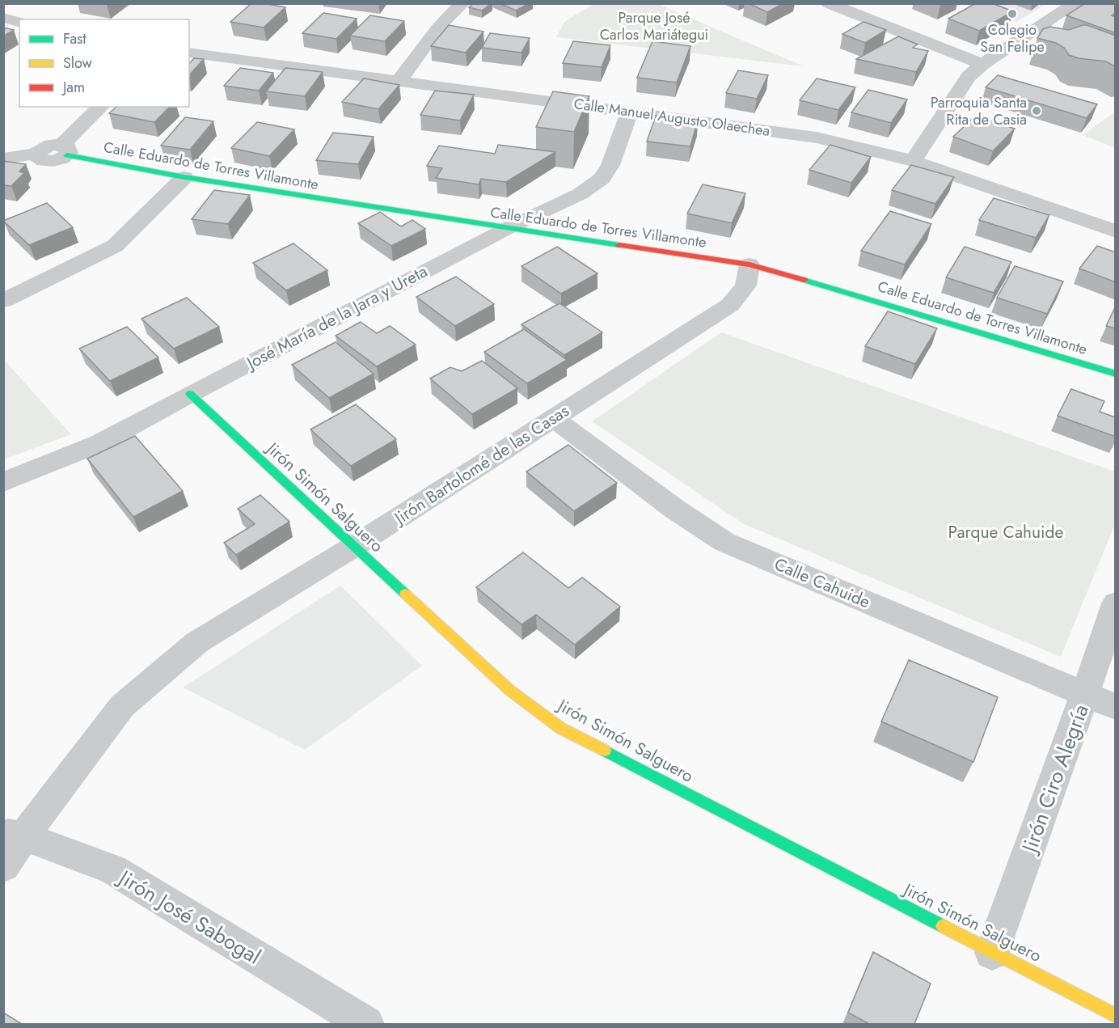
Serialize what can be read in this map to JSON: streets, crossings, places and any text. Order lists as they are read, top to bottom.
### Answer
{
  "streets": {
    "street": [
      "Calle Manuel Augusto Olaechea",
      "Calle Eduardo de Torres Villamonte",
      "José María de la Jara y Ureta",
      "Jirón Bartolomé de las Casas",
      "Jirón Simón Salguero",
      "Calle Cahuide",
      "Jirón Ciro Alegría",
      "Jirón José Sabogal"
    ]
  },
  "crossings": [
    ["Calle Manuel Augusto Olaechea", "José María de la Jara y Ureta"],
    ["Calle Eduardo de Torres Villamonte", "José María de la Jara y Ureta"],
    ["Calle Eduardo de Torres Villamonte", "Jirón Bartolomé de las Casas"],
    ["José María de la Jara y Ureta", "Jirón Simón Salguero"],
    ["Jirón Bartolomé de las Casas", "Jirón Simón Salguero"],
    ["Jirón Bartolomé de las Casas", "Calle Cahuide"],
    ["Jirón Bartolomé de las Casas", "Jirón José Sabogal"],
    ["Jirón Simón Salguero", "Jirón Ciro Alegría"],
    ["Calle Cahuide", "Jirón Ciro Alegría"]
  ],
  "parks": ["Parque José Carlos Mariátegui", "Parque Cahuide"],
  "places": ["Colegio San Felipe", "Parroquia Santa Rita de Casia"],
  "legend": ["Fast", "Slow", "Jam"]
}
